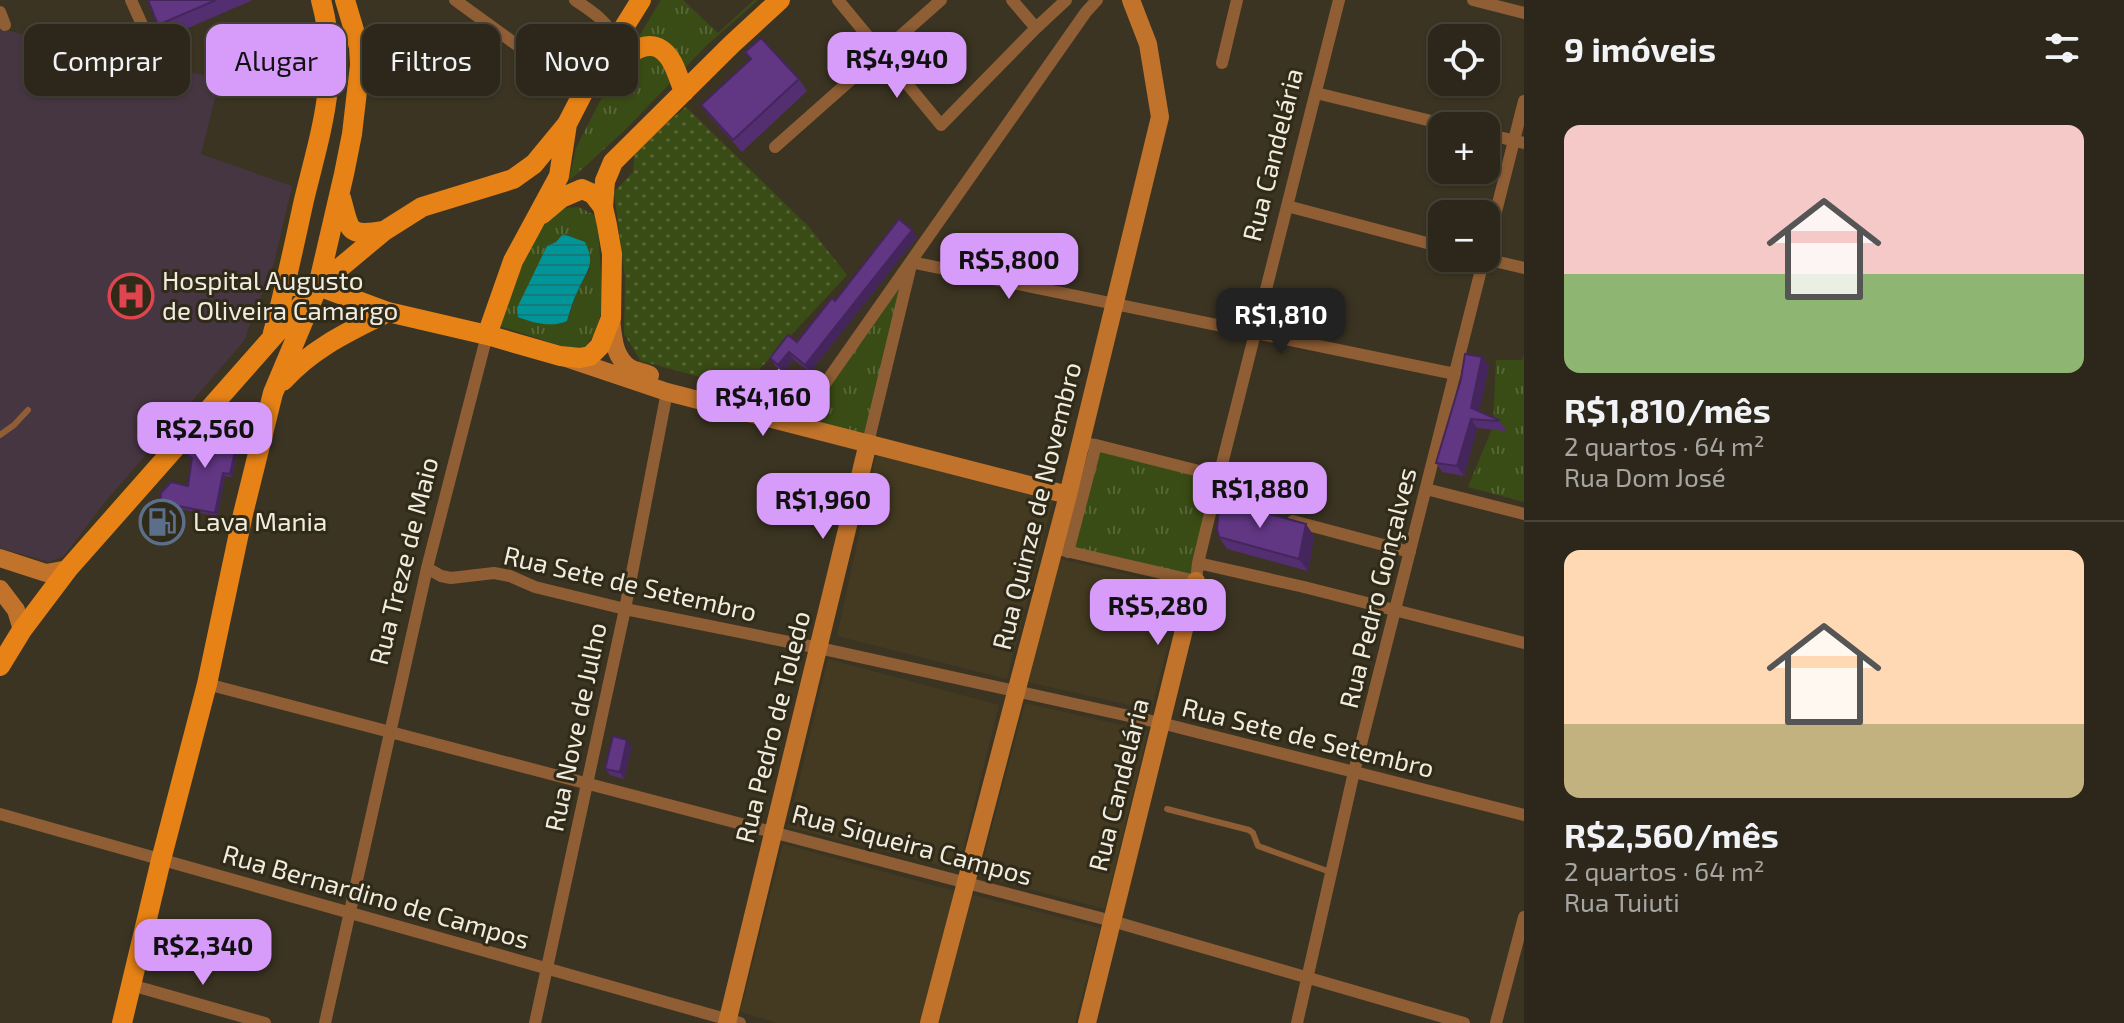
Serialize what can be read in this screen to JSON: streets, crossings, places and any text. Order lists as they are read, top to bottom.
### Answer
{
  "streets": {
    "main road": ["Rua Treze de Maio"],
    "street": [
      "Rua Candelária",
      "Rua Quinze de Novembro",
      "Rua Sete de Setembro",
      "Rua Pedro Gonçalves",
      "Rua Nove de Julho",
      "Rua Pedro de Toledo",
      "Rua Siqueira Campos",
      "Rua Bernardino de Campos"
    ]
  },
  "crossings": [
    ["Rua Candelária", "Rua Sete de Setembro"],
    ["Rua Candelária", "Rua Siqueira Campos"],
    ["Rua Quinze de Novembro", "Rua Sete de Setembro"],
    ["Rua Quinze de Novembro", "Rua Siqueira Campos"],
    ["Rua Treze de Maio", "Rua Sete de Setembro"],
    ["Rua Treze de Maio", "Rua Siqueira Campos"],
    ["Rua Treze de Maio", "Rua Bernardino de Campos"],
    ["Rua Sete de Setembro", "Rua Pedro Gonçalves"],
    ["Rua Sete de Setembro", "Rua Nove de Julho"],
    ["Rua Sete de Setembro", "Rua Pedro de Toledo"],
    ["Rua Pedro Gonçalves", "Rua Siqueira Campos"],
    ["Rua Nove de Julho", "Rua Siqueira Campos"],
    ["Rua Nove de Julho", "Rua Bernardino de Campos"],
    ["Rua Pedro de Toledo", "Rua Siqueira Campos"],
    ["Rua Pedro de Toledo", "Rua Bernardino de Campos"]
  ],
  "places": {
    "hospital": ["Hospital Augusto de Oliveira Camargo"],
    "fuel station": ["Lava Mania"]
  },
  "page": {
    "heading": "9 imóveis",
    "map_buttons": ["+", "−"],
    "chip": [
      "Comprar",
      "Alugar",
      "Filtros",
      "Novo"
    ],
    "price": [
      "R$4,940",
      "R$5,800",
      "R$1,810",
      "R$4,160",
      "R$2,560",
      "R$1,880",
      "R$1,960",
      "R$5,280",
      "R$2,340"
    ],
    "list": [
      {
        "name": "R$1,810/mês",
        "note": "2 quartos · 64 m² · Rua Dom José"
      },
      {
        "name": "R$2,560/mês",
        "note": "2 quartos · 64 m² · Rua Tuiuti"
      }
    ]
  }
}
